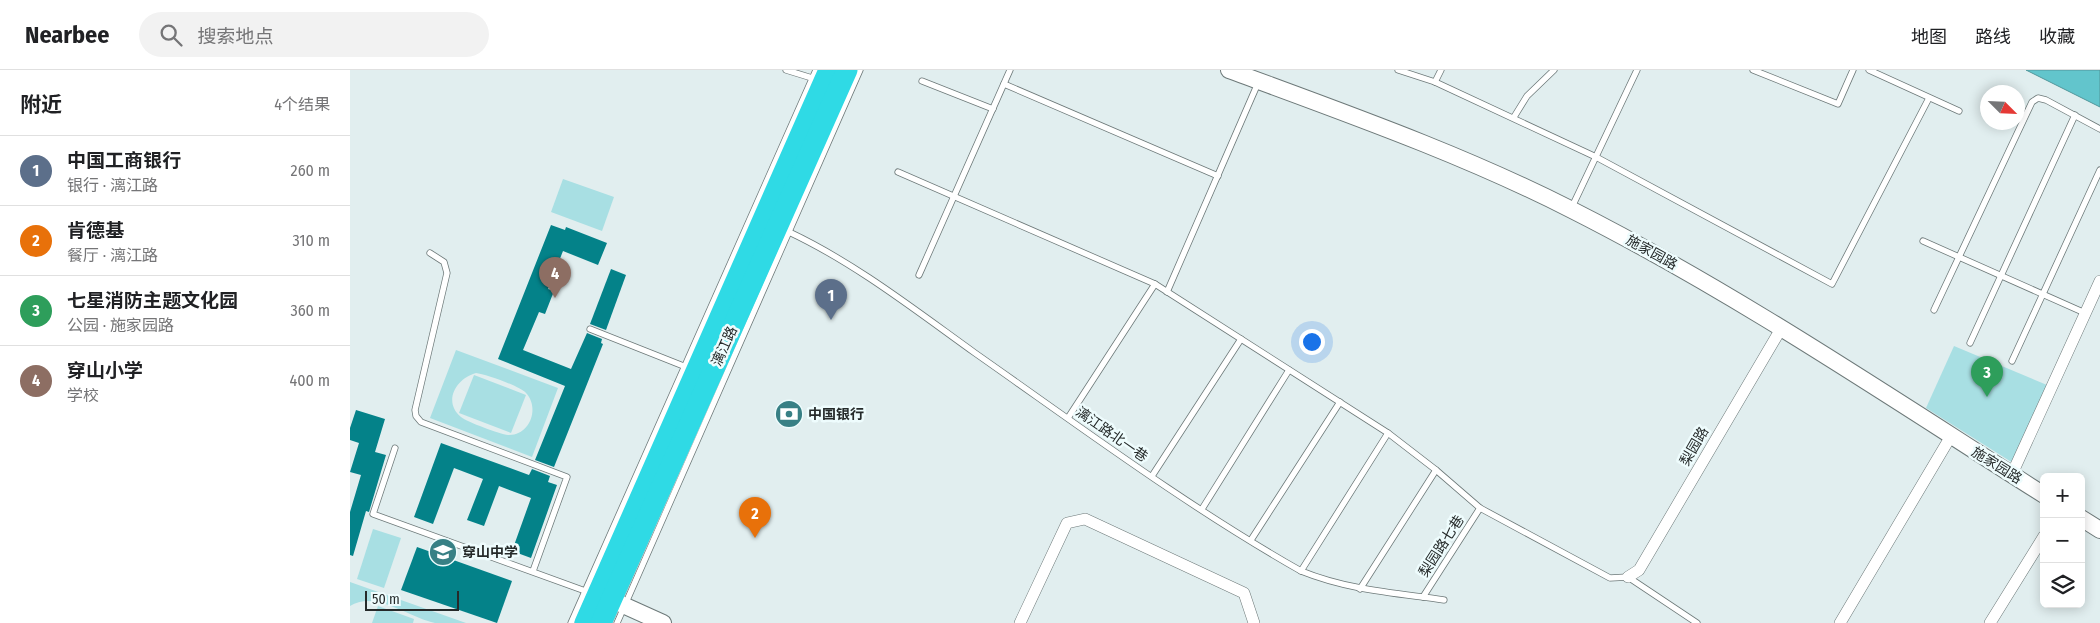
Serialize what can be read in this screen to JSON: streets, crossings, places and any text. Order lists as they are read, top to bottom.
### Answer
{
  "streets": {
    "highway": ["漓江路"],
    "street": ["施家园路", "梨园路"],
    "lane": ["漓江路北一巷", "梨园路七巷"]
  },
  "crossings": [
    ["施家园路", "梨园路"],
    ["漓江路北一巷", "梨园路七巷"]
  ],
  "places": {
    "bank": ["中国银行"],
    "school or university": ["穿山中学"]
  },
  "scale_bar": "50 m",
  "north": "bottom right",
  "page": {
    "header": "Nearbee",
    "search": "搜索地点",
    "nav": ["地图", "路线", "收藏"],
    "heading": ["附近", "4个结果"],
    "list": [
      {
        "mark": "1",
        "name": "中国工商银行",
        "note": "银行 · 漓江路",
        "value": "260 m"
      },
      {
        "mark": "2",
        "name": "肯德基",
        "note": "餐厅 · 漓江路",
        "value": "310 m"
      },
      {
        "mark": "3",
        "name": "七星消防主题文化园",
        "note": "公园 · 施家园路",
        "value": "360 m"
      },
      {
        "mark": "4",
        "name": "穿山小学",
        "note": "学校",
        "value": "400 m"
      }
    ],
    "pins": [
      "4",
      "1",
      "3",
      "2"
    ],
    "map_buttons": ["+", "−"],
    "scale": "50 m"
  }
}
